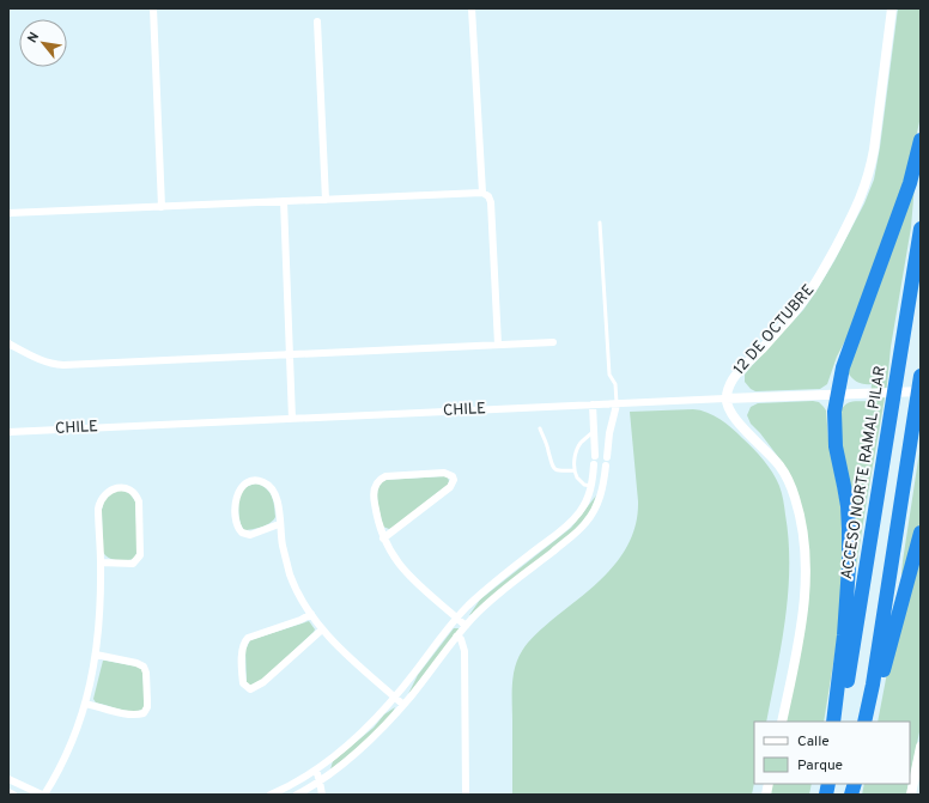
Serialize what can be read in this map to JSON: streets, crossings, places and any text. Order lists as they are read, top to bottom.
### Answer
{
  "streets": {
    "highway": ["ACCESO NORTE RAMAL PILAR"],
    "street": ["12 DE OCTUBRE", "CHILE"]
  },
  "crossings": [
    ["12 DE OCTUBRE", "CHILE"]
  ],
  "legend": ["Calle", "Parque"],
  "north": "top left"
}
